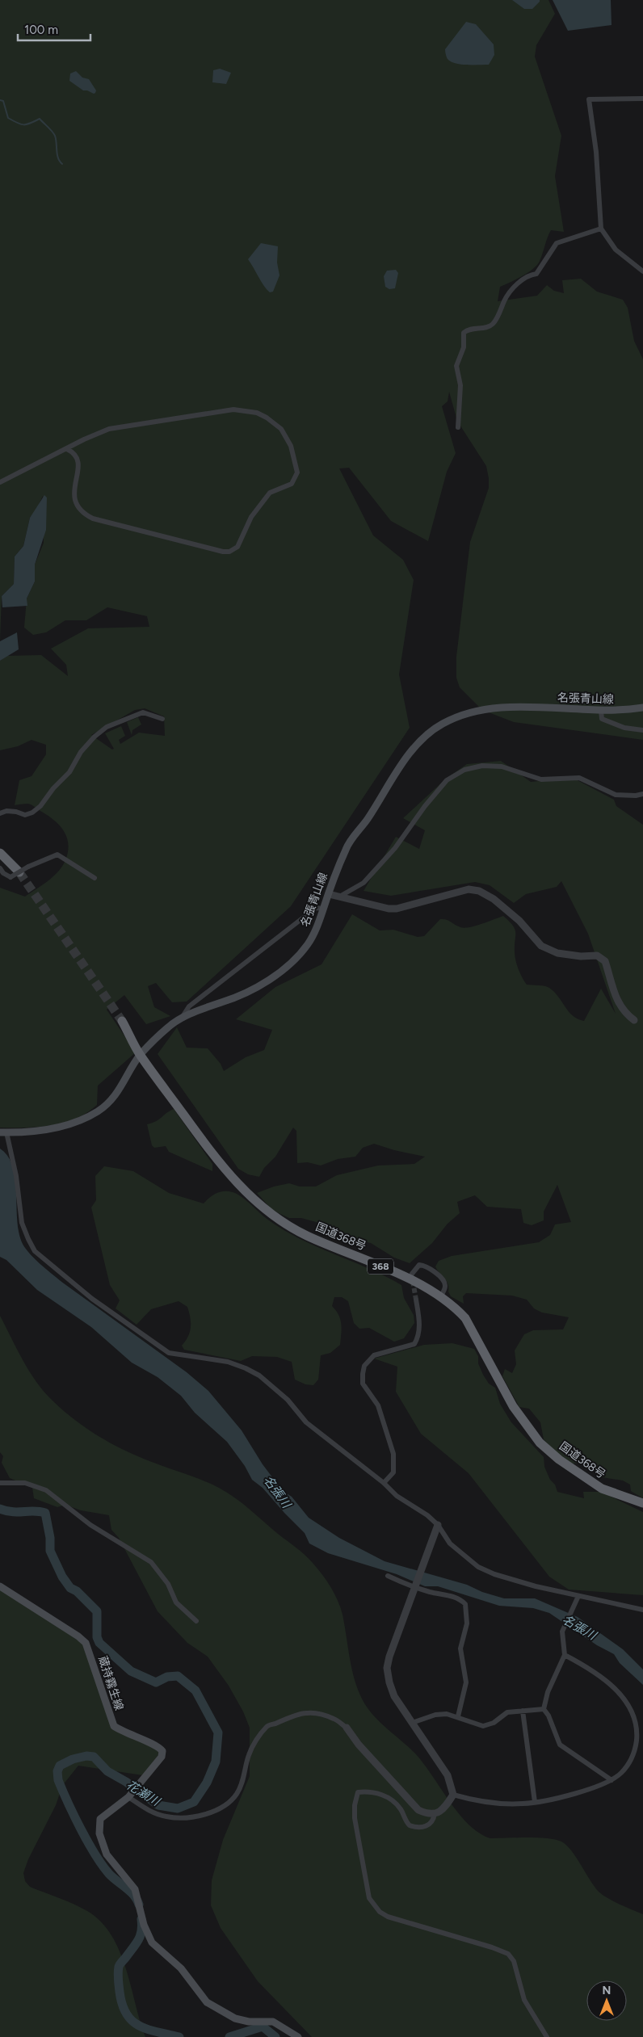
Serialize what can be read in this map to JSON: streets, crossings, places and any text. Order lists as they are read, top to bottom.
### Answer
{
  "streets": {
    "highway": ["国道368号", "368"],
    "main road": ["名張青山線", "蔵持霧生線"]
  },
  "crossings": [
    ["名張青山線", "国道368号"]
  ],
  "water": ["名張川", "花瀬川"],
  "scale_bar": "100 m",
  "north": "top"
}
